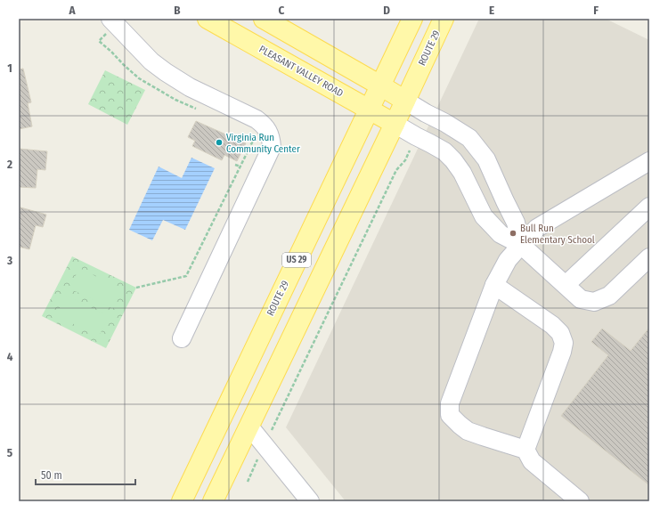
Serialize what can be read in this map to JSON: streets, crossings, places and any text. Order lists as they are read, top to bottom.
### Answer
{
  "streets": {
    "main road": ["ROUTE 29", "PLEASANT VALLEY ROAD", "US 29"]
  },
  "crossings": [
    ["ROUTE 29", "PLEASANT VALLEY ROAD"]
  ],
  "places": ["Virginia Run Community Center", "Bull Run Elementary School"],
  "scale_bar": "50 m",
  "grid": {
    "columns": [
      "A",
      "B",
      "C",
      "D",
      "E",
      "F"
    ],
    "rows": [
      "1",
      "2",
      "3",
      "4",
      "5"
    ]
  }
}
